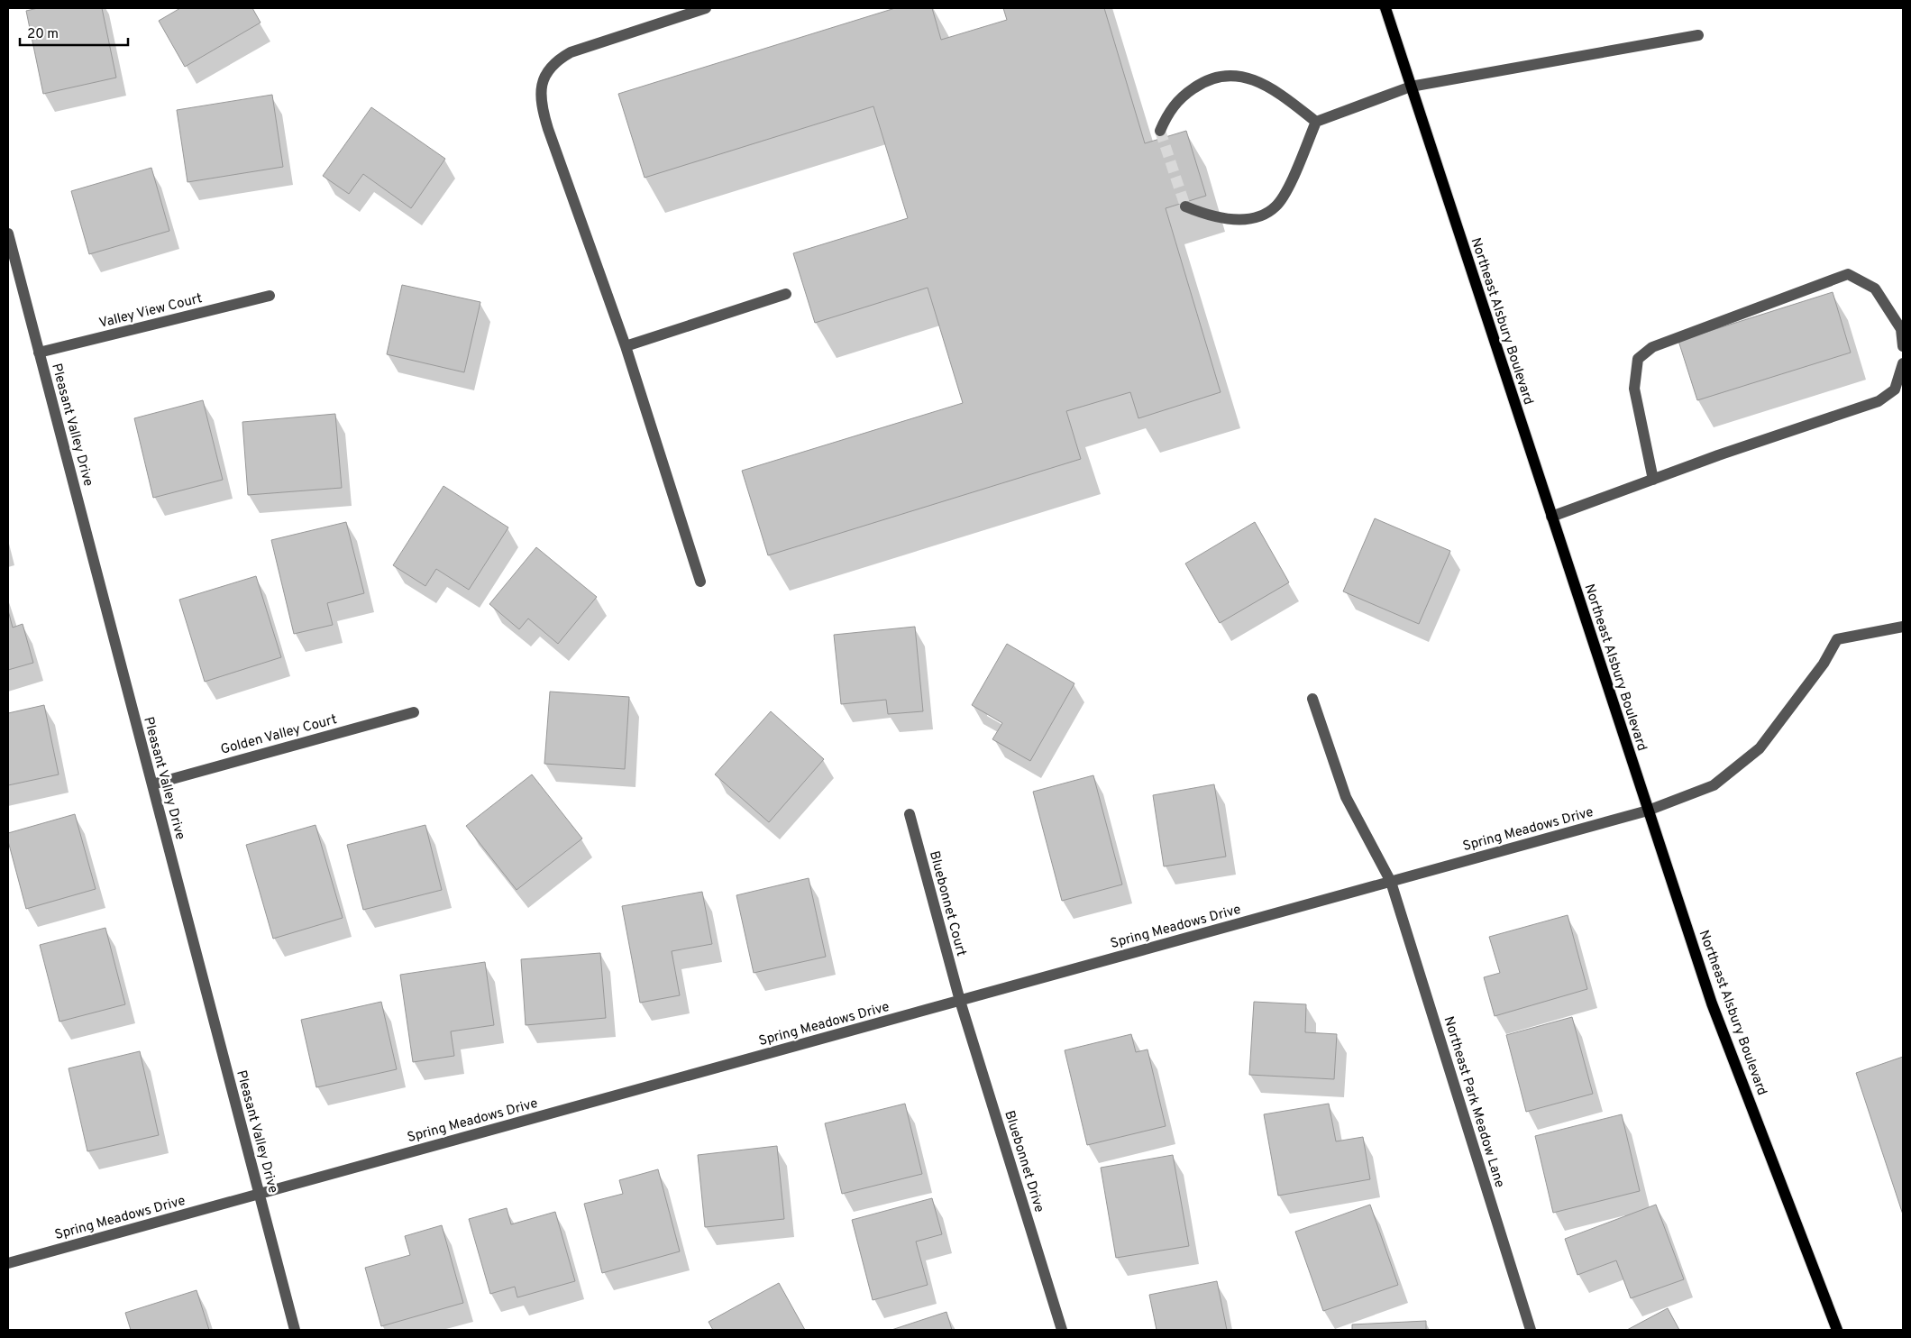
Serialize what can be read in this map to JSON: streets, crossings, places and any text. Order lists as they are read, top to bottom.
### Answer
{
  "streets": {
    "main road": ["Northeast Alsbury Boulevard"],
    "street": [
      "Valley View Court",
      "Pleasant Valley Drive",
      "Golden Valley Court",
      "Spring Meadows Drive",
      "Bluebonnet Court",
      "Northeast Park Meadow Lane",
      "Bluebonnet Drive"
    ]
  },
  "crossings": [
    ["Valley View Court", "Pleasant Valley Drive"],
    ["Northeast Alsbury Boulevard", "Spring Meadows Drive"],
    ["Pleasant Valley Drive", "Golden Valley Court"],
    ["Pleasant Valley Drive", "Spring Meadows Drive"],
    ["Spring Meadows Drive", "Bluebonnet Court"],
    ["Spring Meadows Drive", "Northeast Park Meadow Lane"],
    ["Spring Meadows Drive", "Bluebonnet Drive"],
    ["Bluebonnet Court", "Bluebonnet Drive"]
  ],
  "scale_bar": "20 m"
}
